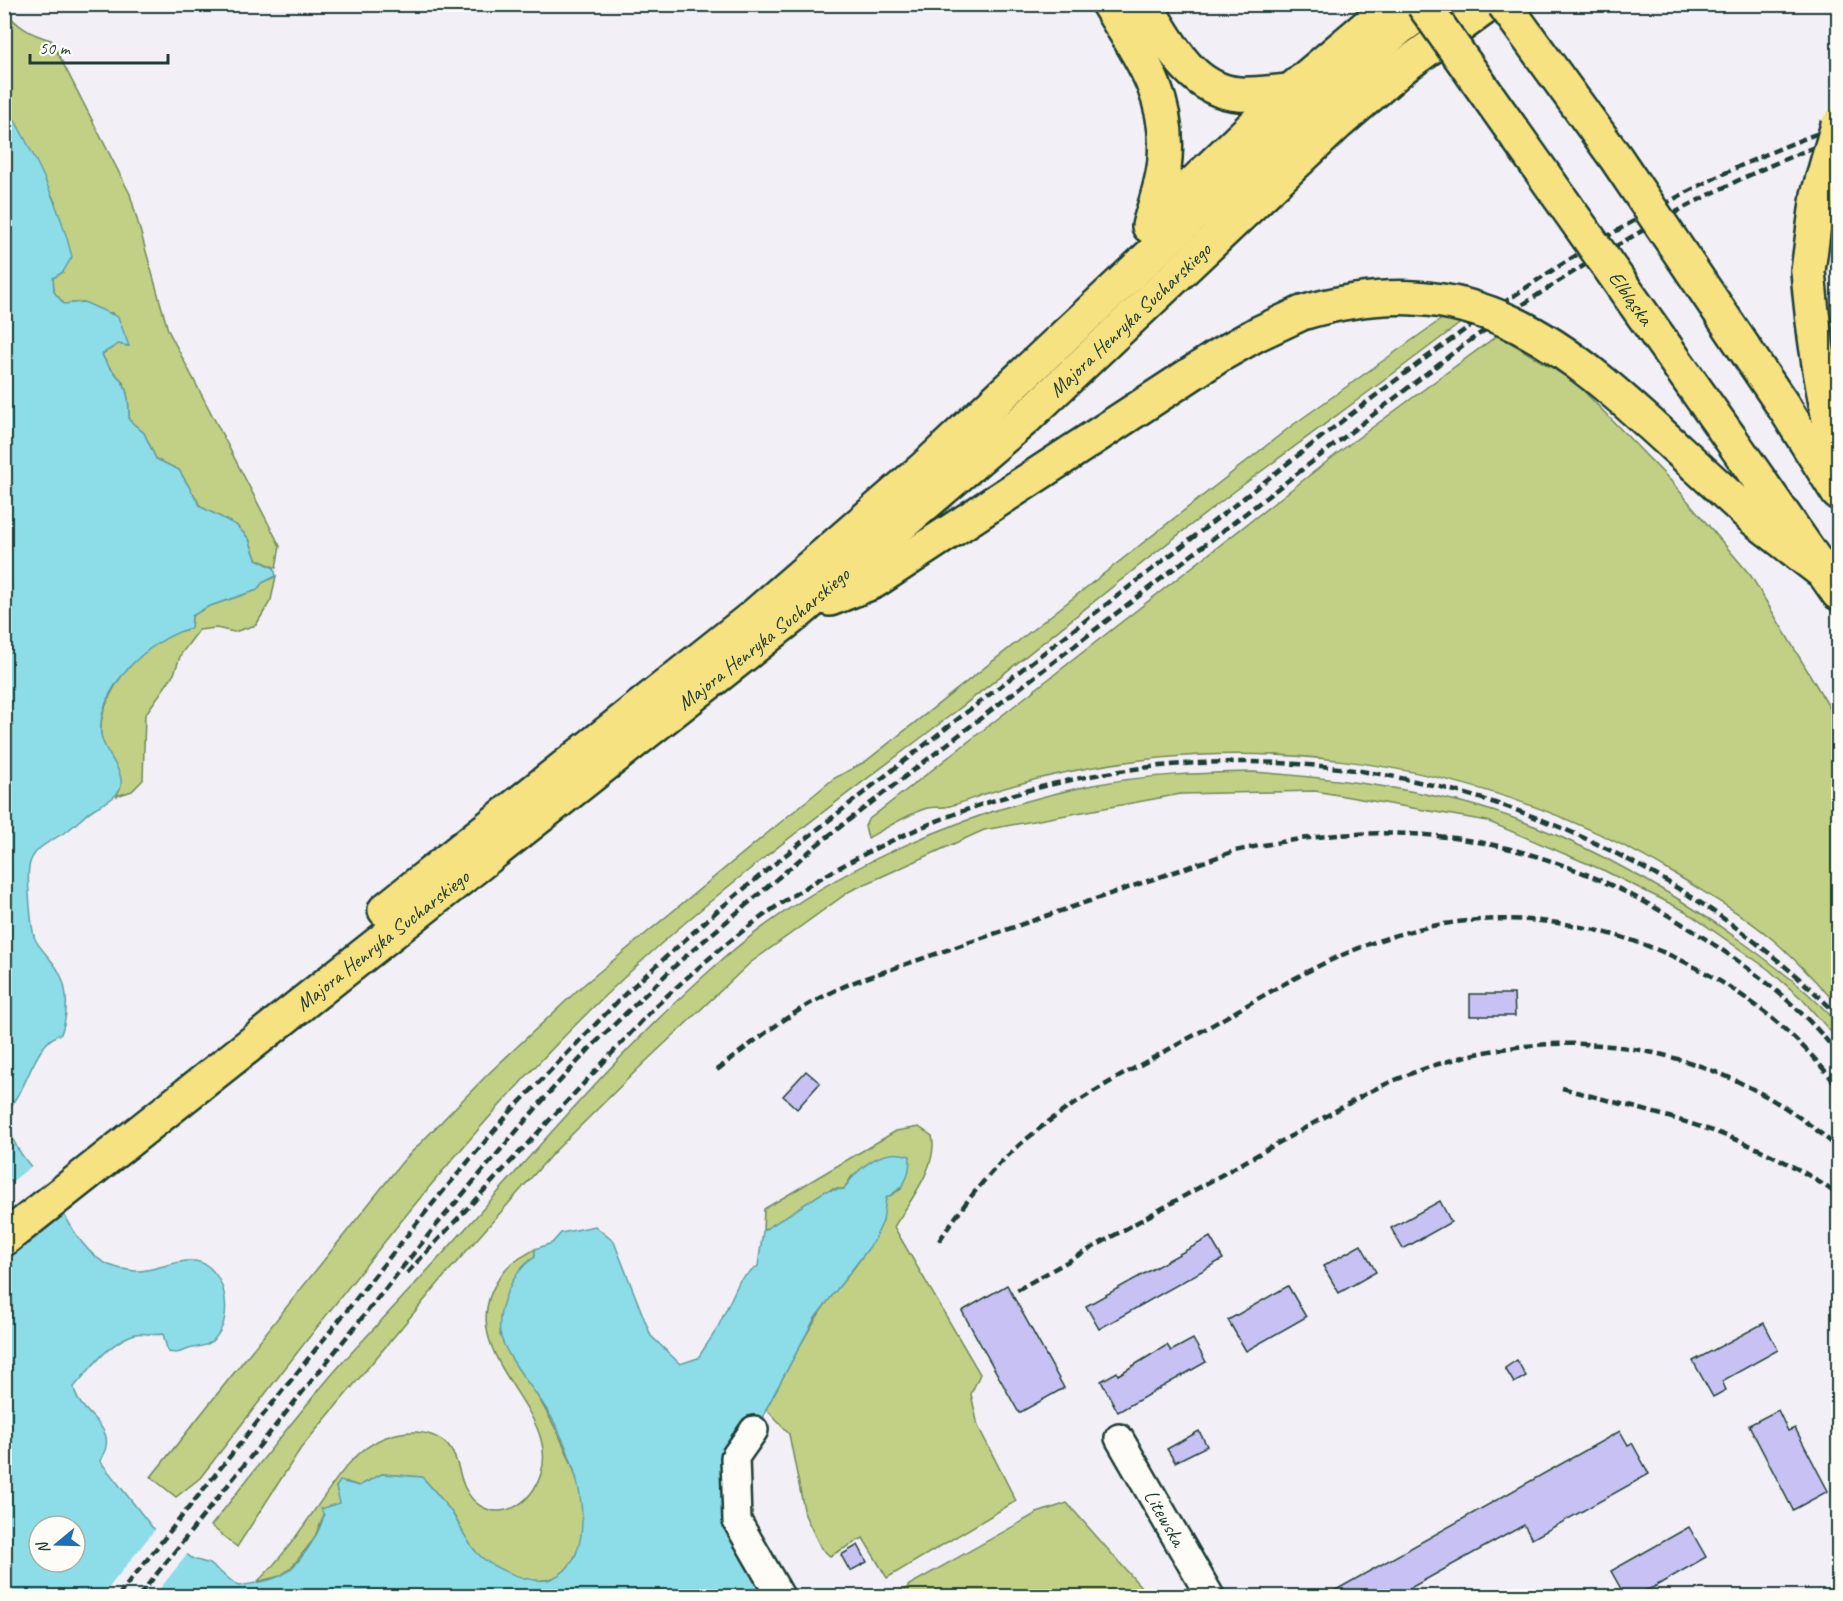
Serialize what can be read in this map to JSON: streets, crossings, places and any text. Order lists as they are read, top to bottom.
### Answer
{
  "streets": {
    "main road": ["Elbląska", "Majora Henryka Sucharskiego"],
    "street": ["Litewska"]
  },
  "scale_bar": "50 m",
  "north": "left"
}
